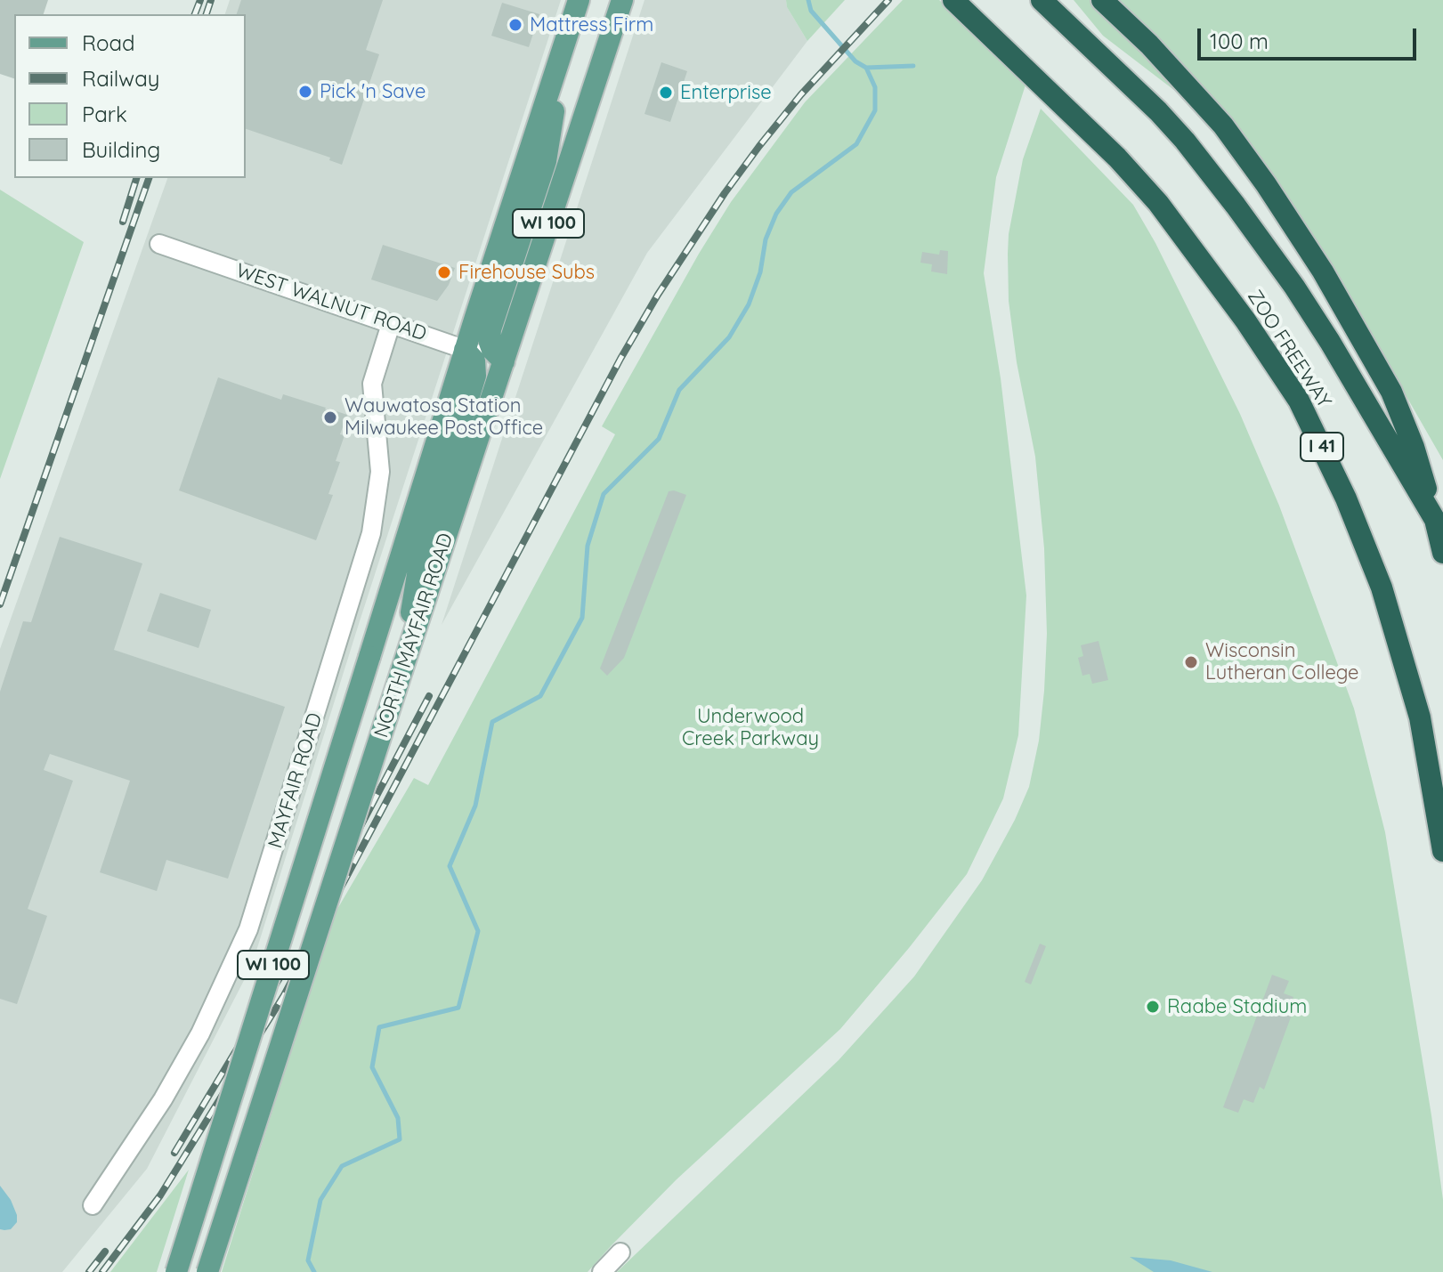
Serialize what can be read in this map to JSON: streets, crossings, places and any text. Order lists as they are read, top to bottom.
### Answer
{
  "streets": {
    "highway": ["ZOO FREEWAY", "I 41"],
    "main road": ["WI 100", "NORTH MAYFAIR ROAD"],
    "street": ["WEST WALNUT ROAD", "MAYFAIR ROAD"]
  },
  "crossings": [
    ["WEST WALNUT ROAD", "NORTH MAYFAIR ROAD"],
    ["WEST WALNUT ROAD", "MAYFAIR ROAD"]
  ],
  "parks": ["Underwood Creek Parkway"],
  "places": [
    "Mattress Firm",
    "Pick 'n Save",
    "Enterprise",
    "Firehouse Subs",
    "Wauwatosa Station Milwaukee Post Office",
    "Wisconsin Lutheran College",
    "Raabe Stadium"
  ],
  "legend": [
    "Road",
    "Railway",
    "Park",
    "Building"
  ],
  "scale_bar": "100 m"
}
